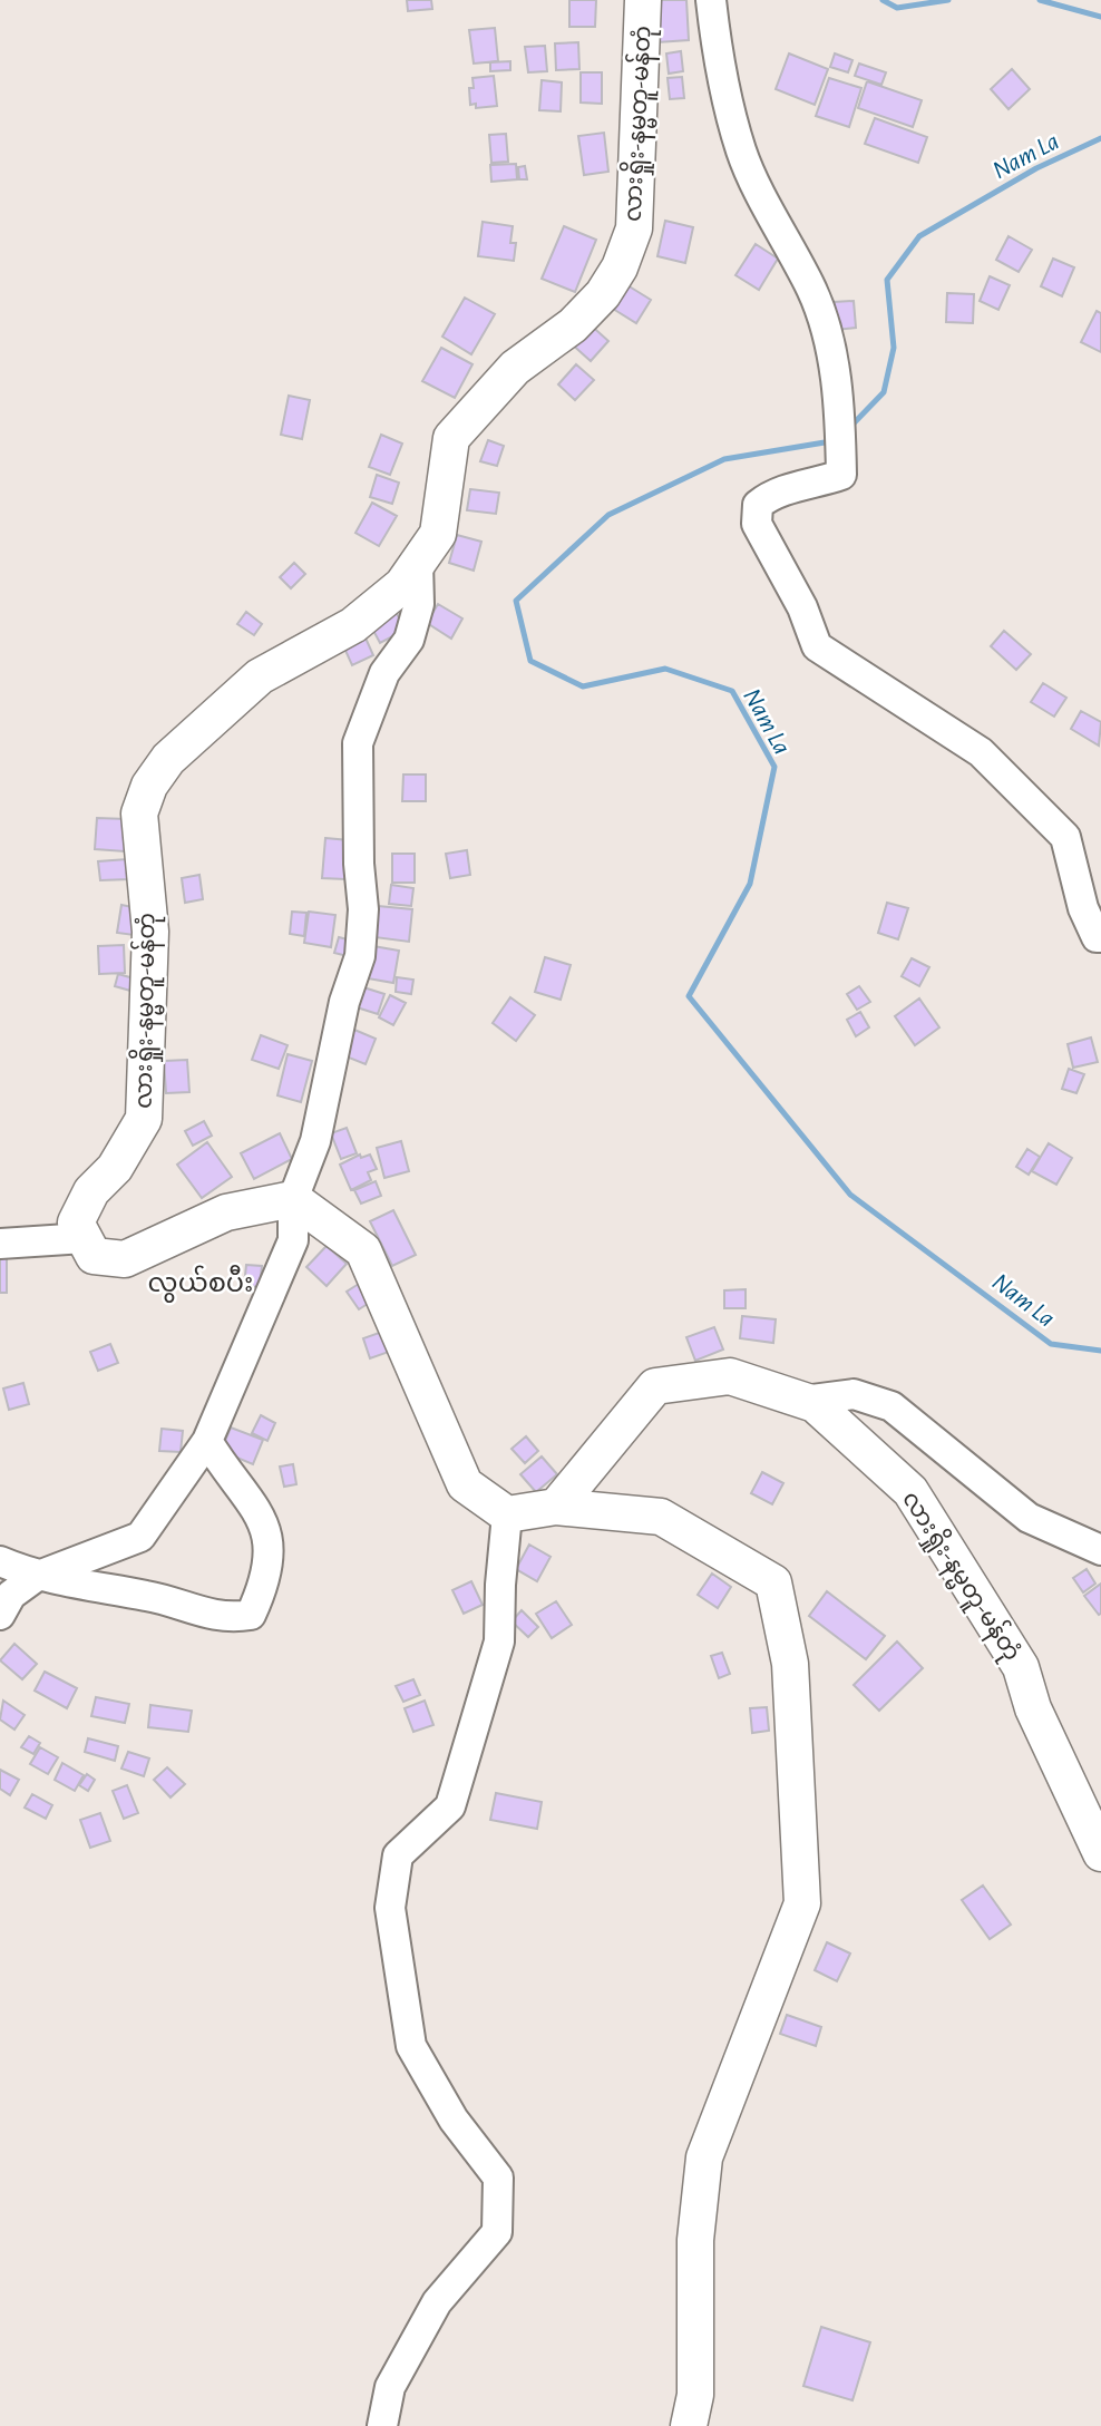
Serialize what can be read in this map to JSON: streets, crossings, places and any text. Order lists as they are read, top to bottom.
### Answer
{
  "streets": {
    "main road": ["လားရှိုး-နမ္မတူ-မန်တုံ"]
  },
  "districts": ["လွယ်စပီး"],
  "water": ["Nam La"]
}
